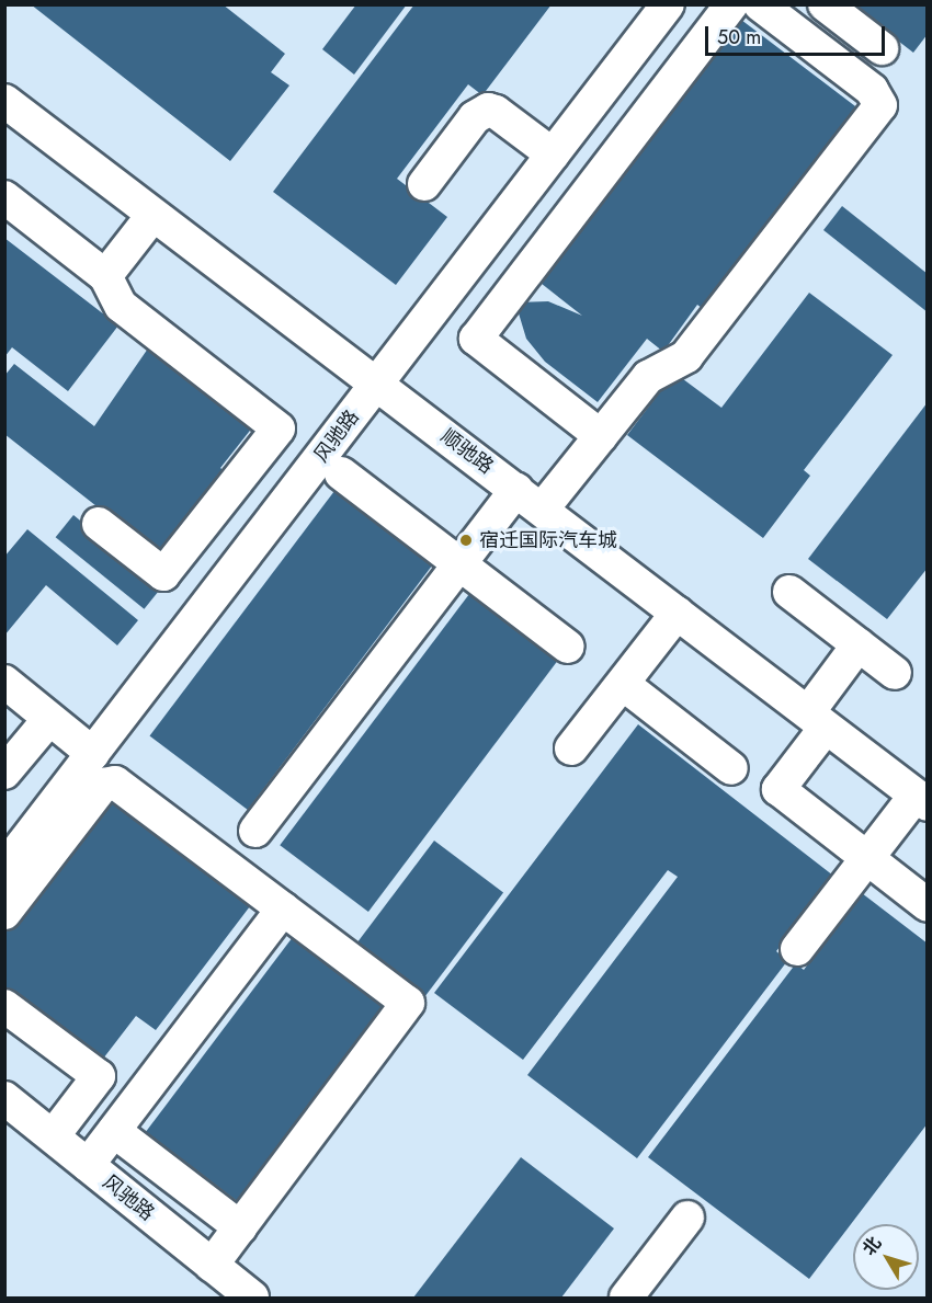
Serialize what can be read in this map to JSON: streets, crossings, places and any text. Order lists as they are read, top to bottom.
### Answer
{
  "streets": {
    "street": ["风驰路", "顺驰路"]
  },
  "crossings": [
    ["风驰路", "顺驰路"]
  ],
  "places": ["宿迁国际汽车城"],
  "scale_bar": "50 m",
  "north": "top left"
}
